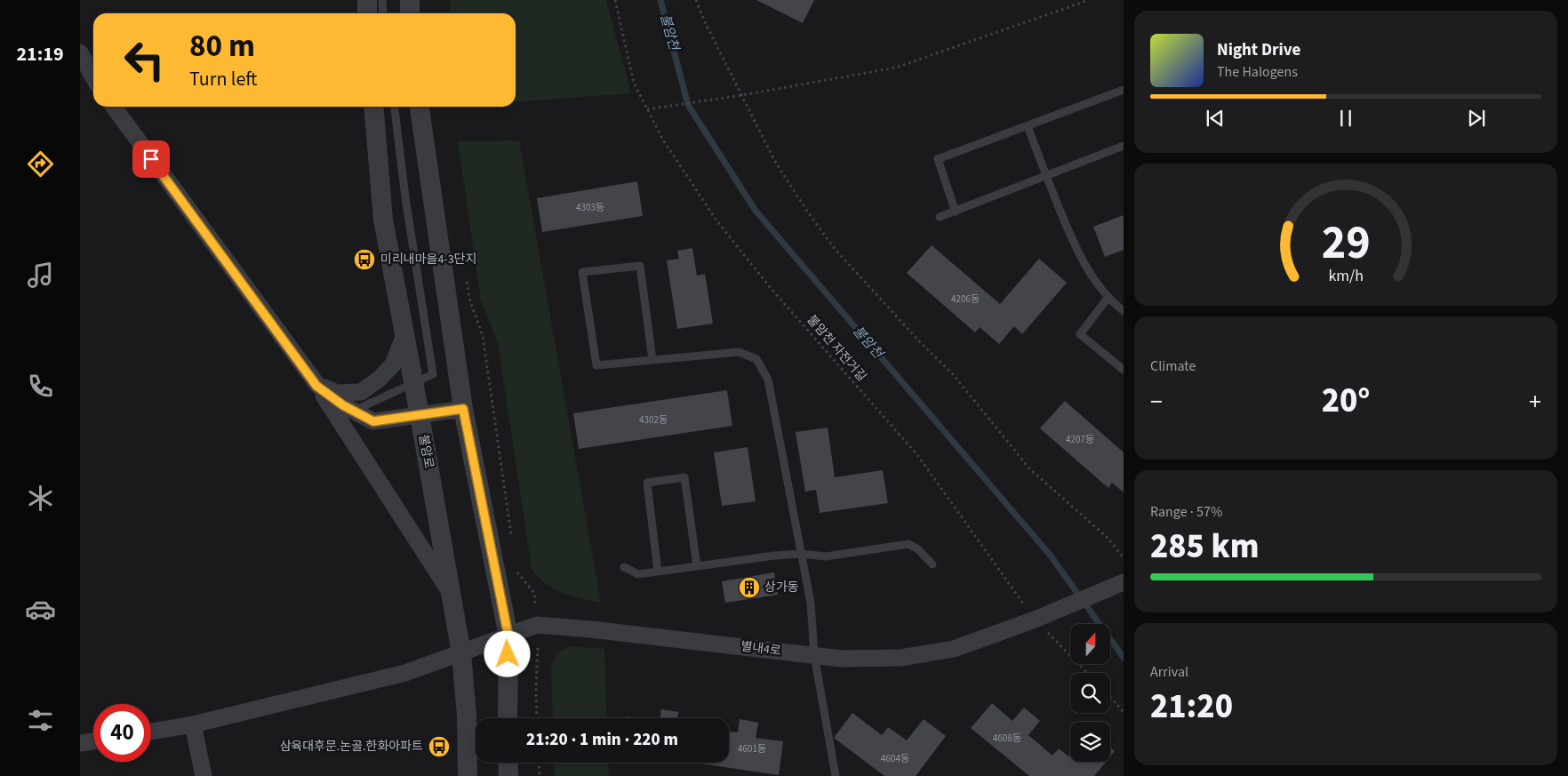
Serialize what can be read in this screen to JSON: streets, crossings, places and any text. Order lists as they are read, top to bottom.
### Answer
{
  "streets": {
    "street": ["불암로", "별내4로"],
    "path": ["불암천 자전거길"]
  },
  "crossings": [
    ["불암천 자전거길", "별내4로"],
    ["불암로", "별내4로"]
  ],
  "water": ["불암천"],
  "places": {
    "bus stop": ["미리내마을4-3단지", "삼육대후문.논골.한화아파트"],
    "building": ["상가동"]
  },
  "house_numbers": [
    "4303동",
    "4206동",
    "4302동",
    "4207동",
    "4608동",
    "4601동",
    "4604동"
  ],
  "north": "top",
  "page": {
    "tabs": "21:19",
    "turn": ["80 m", "Turn left"],
    "song": ["Night Drive", "The Halogens"],
    "tile": [
      "Climate",
      ["Range · 57%", "285 km"],
      ["Arrival", "21:20"]
    ],
    "heat": ["−", "20°", "+"],
    "limit": "40",
    "trip": "21:20 · 1 min · 220 m",
    "gauge": ["29", "km/h"]
  }
}
